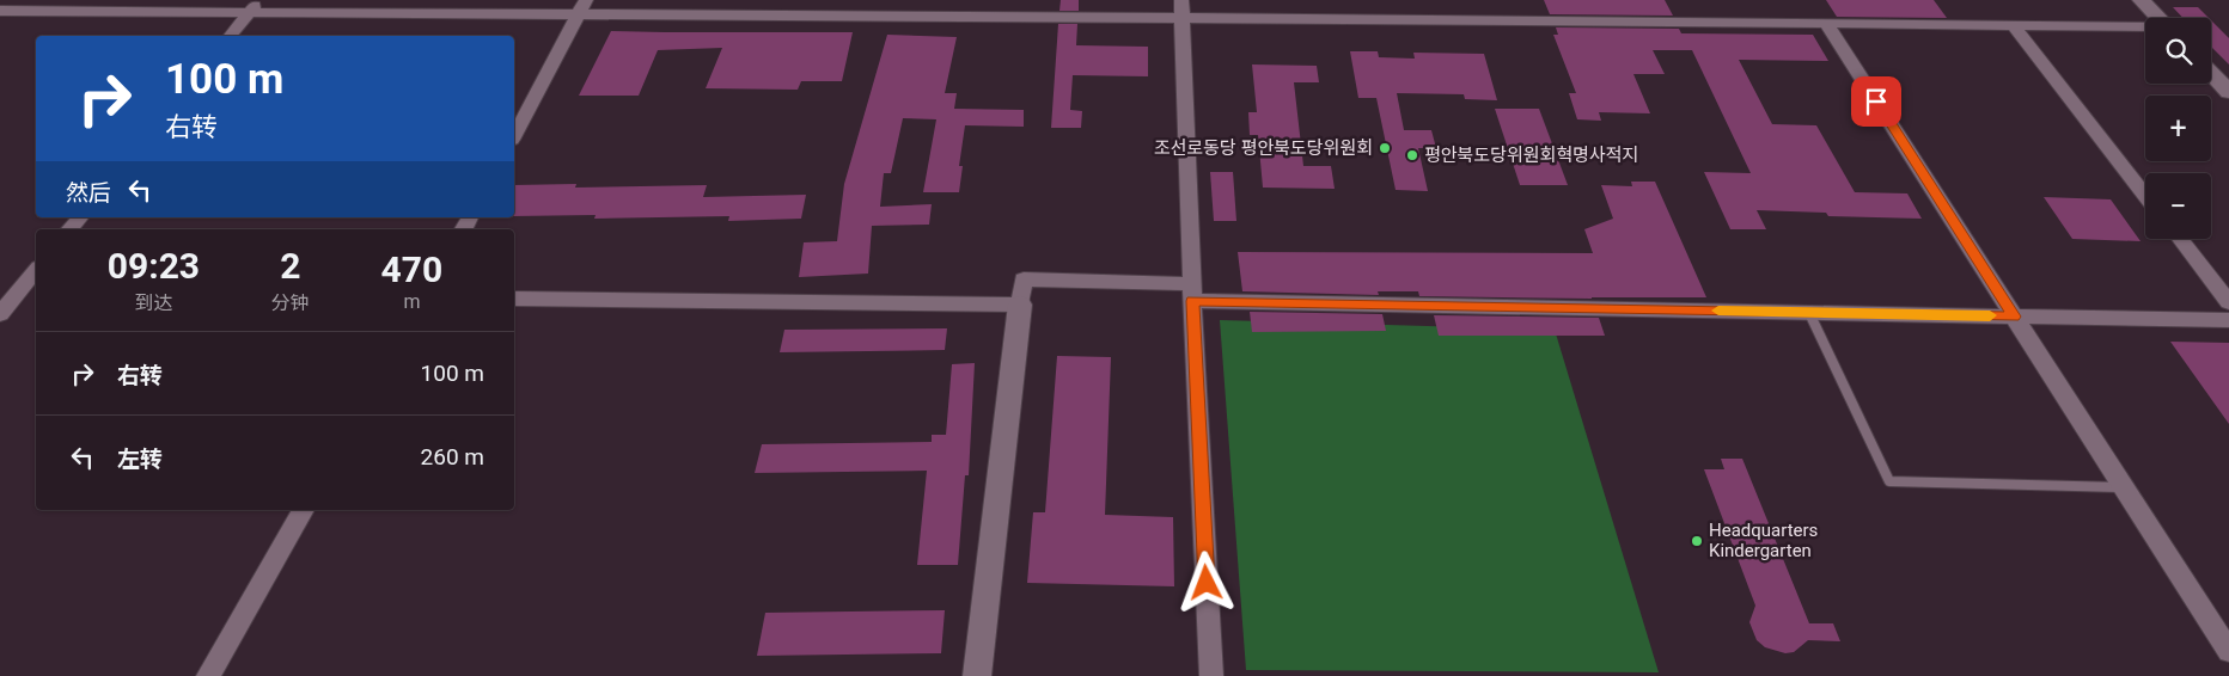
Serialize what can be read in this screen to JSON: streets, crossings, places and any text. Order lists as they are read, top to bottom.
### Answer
{
  "places": ["조선로동당 평안북도당위원회", "평안북도당위원회혁명사적지", "Headquarters Kindergarten"],
  "page": {
    "map_buttons": ["+", "−"],
    "turn": ["100 m", "右转"],
    "then": "然后",
    "eta": [
      "09:23",
      "到达",
      "2",
      "分钟",
      "470",
      "m"
    ],
    "list": [
      {
        "name": "右转",
        "value": "100 m"
      },
      {
        "name": "左转",
        "value": "260 m"
      }
    ]
  }
}
